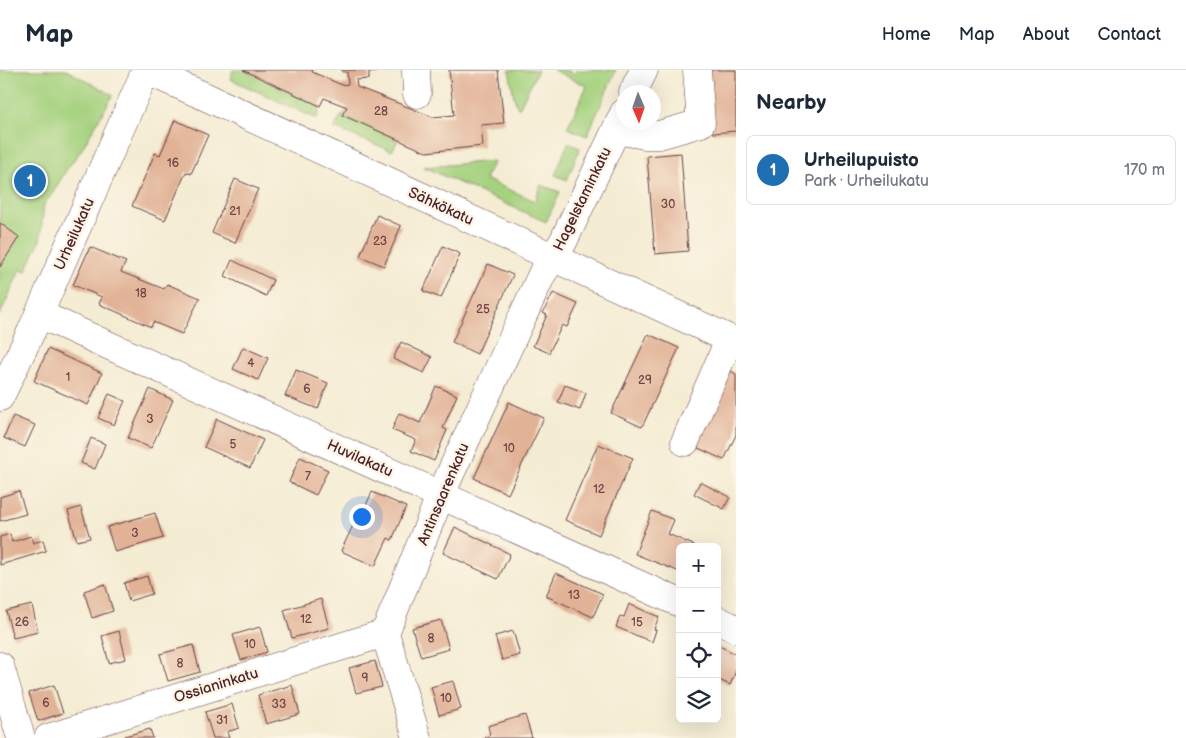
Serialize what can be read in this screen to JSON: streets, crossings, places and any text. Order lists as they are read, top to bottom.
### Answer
{
  "streets": {
    "street": [
      "Hagelstaminkatu",
      "Sähkökatu",
      "Urheilukatu",
      "Huvilakatu",
      "Antinsaarenkatu",
      "Ossianinkatu"
    ]
  },
  "crossings": [
    ["Hagelstaminkatu", "Sähkökatu"],
    ["Hagelstaminkatu", "Antinsaarenkatu"],
    ["Sähkökatu", "Urheilukatu"],
    ["Sähkökatu", "Antinsaarenkatu"],
    ["Urheilukatu", "Huvilakatu"],
    ["Huvilakatu", "Antinsaarenkatu"],
    ["Antinsaarenkatu", "Ossianinkatu"]
  ],
  "house_numbers": [
    "28",
    "16",
    "30",
    "21",
    "23",
    "18",
    "25",
    "4",
    "1",
    "29",
    "6",
    "3",
    "5",
    "10",
    "7",
    "12",
    "3",
    "13",
    "12",
    "26",
    "15",
    "8",
    "10",
    "8",
    "9",
    "10",
    "6",
    "33",
    "31"
  ],
  "north": "bottom",
  "page": {
    "header": "Map",
    "nav": [
      "Home",
      "Map",
      "About",
      "Contact"
    ],
    "heading": "Nearby",
    "list": [
      {
        "mark": "1",
        "name": "Urheilupuisto",
        "note": "Park · Urheilukatu",
        "value": "170 m"
      }
    ],
    "pins": "1",
    "map_buttons": ["+", "−"]
  }
}
